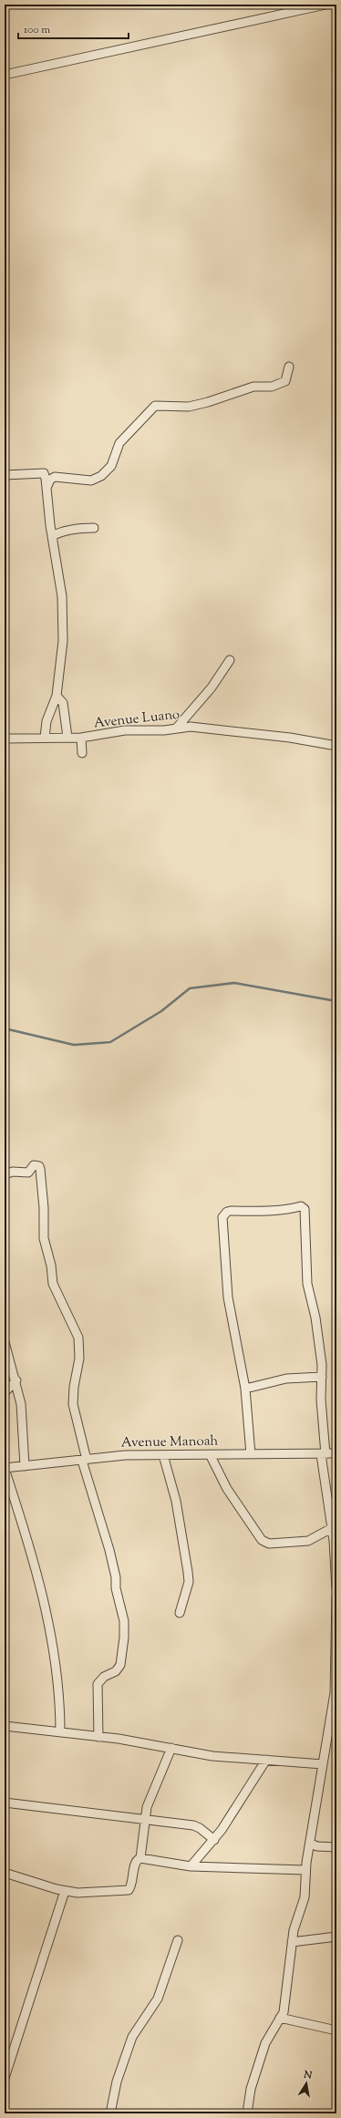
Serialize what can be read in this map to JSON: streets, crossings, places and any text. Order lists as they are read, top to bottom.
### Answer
{
  "streets": {
    "street": ["Avenue Luano", "Avenue Manoah"]
  },
  "scale_bar": "100 m",
  "north": "top"
}
